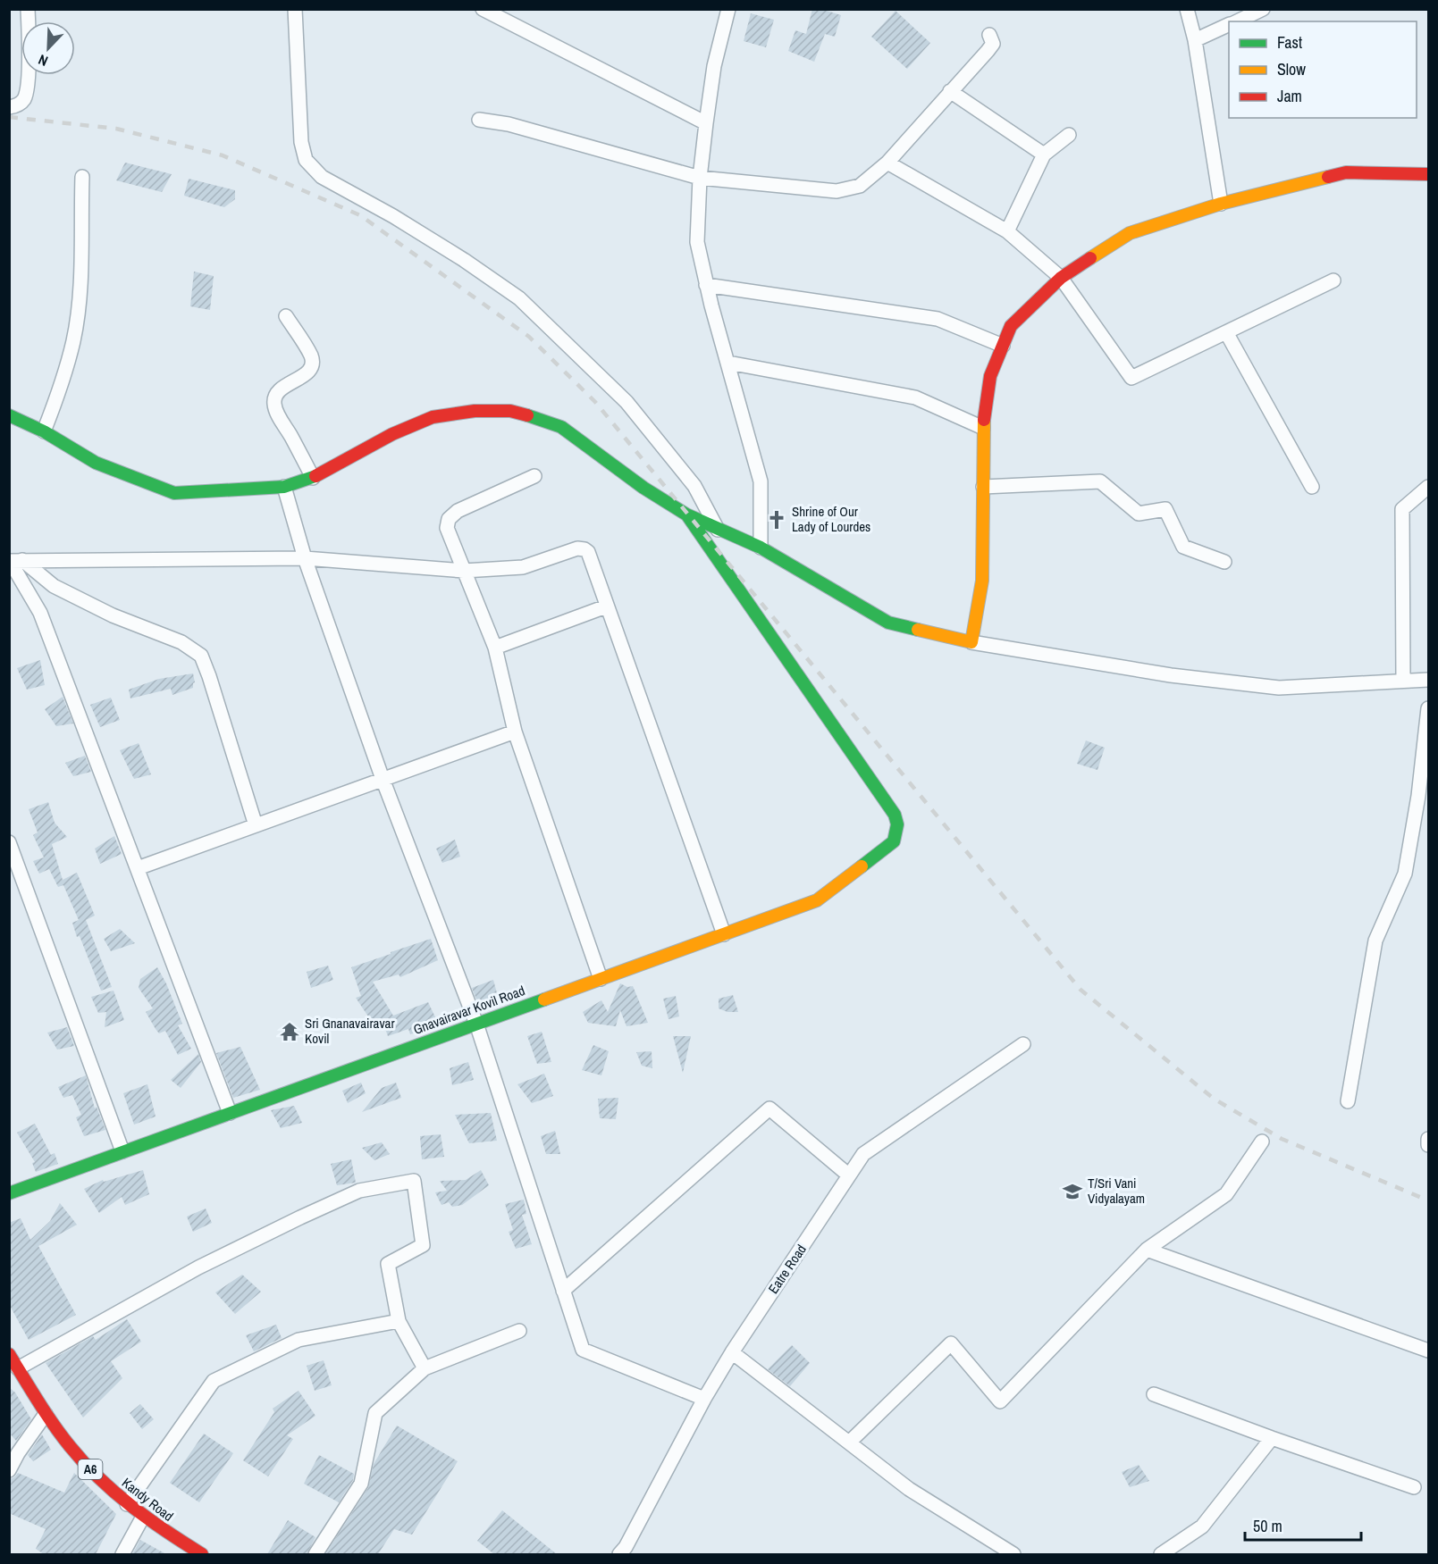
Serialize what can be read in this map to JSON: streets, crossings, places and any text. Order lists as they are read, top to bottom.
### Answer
{
  "streets": {
    "main road": ["Gnavairavar Kovil Road", "A6", "Kandy Road"],
    "street": ["Eatre Road"]
  },
  "places": {
    "church": ["Shrine of Our Lady of Lourdes"],
    "temple": ["Sri Gnanavairavar Kovil"],
    "school or university": ["T/Sri Vani Vidyalayam"]
  },
  "legend": ["Fast", "Slow", "Jam"],
  "scale_bar": "50 m",
  "north": "bottom left"
}
